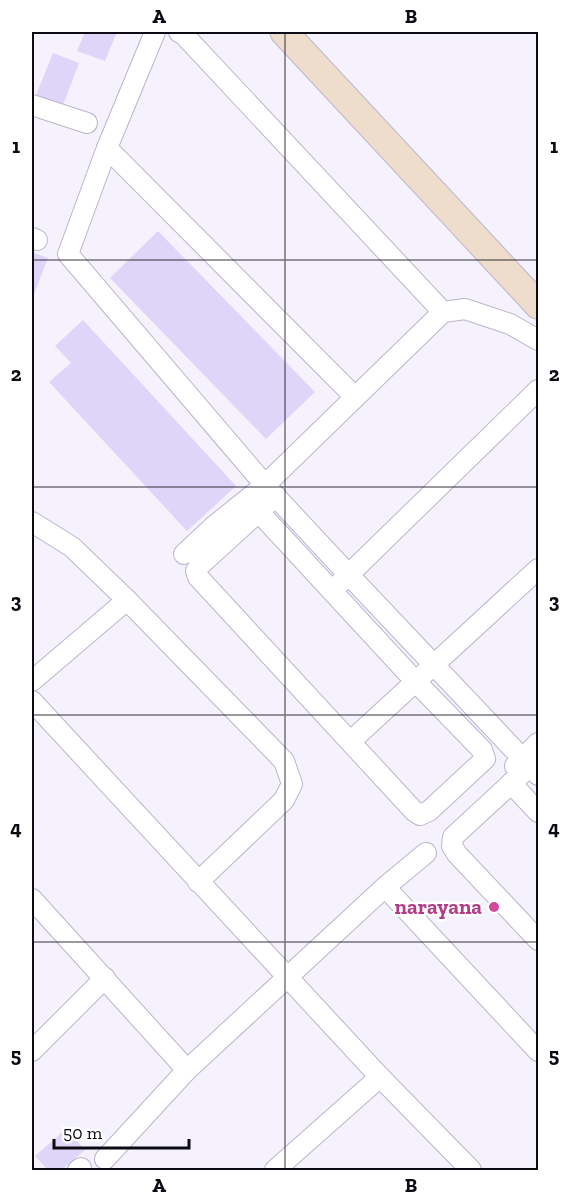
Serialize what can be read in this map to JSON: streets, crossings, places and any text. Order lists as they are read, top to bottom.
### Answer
{
  "places": ["narayana"],
  "scale_bar": "50 m",
  "grid": {
    "columns": ["A", "B"],
    "rows": [
      "1",
      "2",
      "3",
      "4",
      "5"
    ]
  }
}
